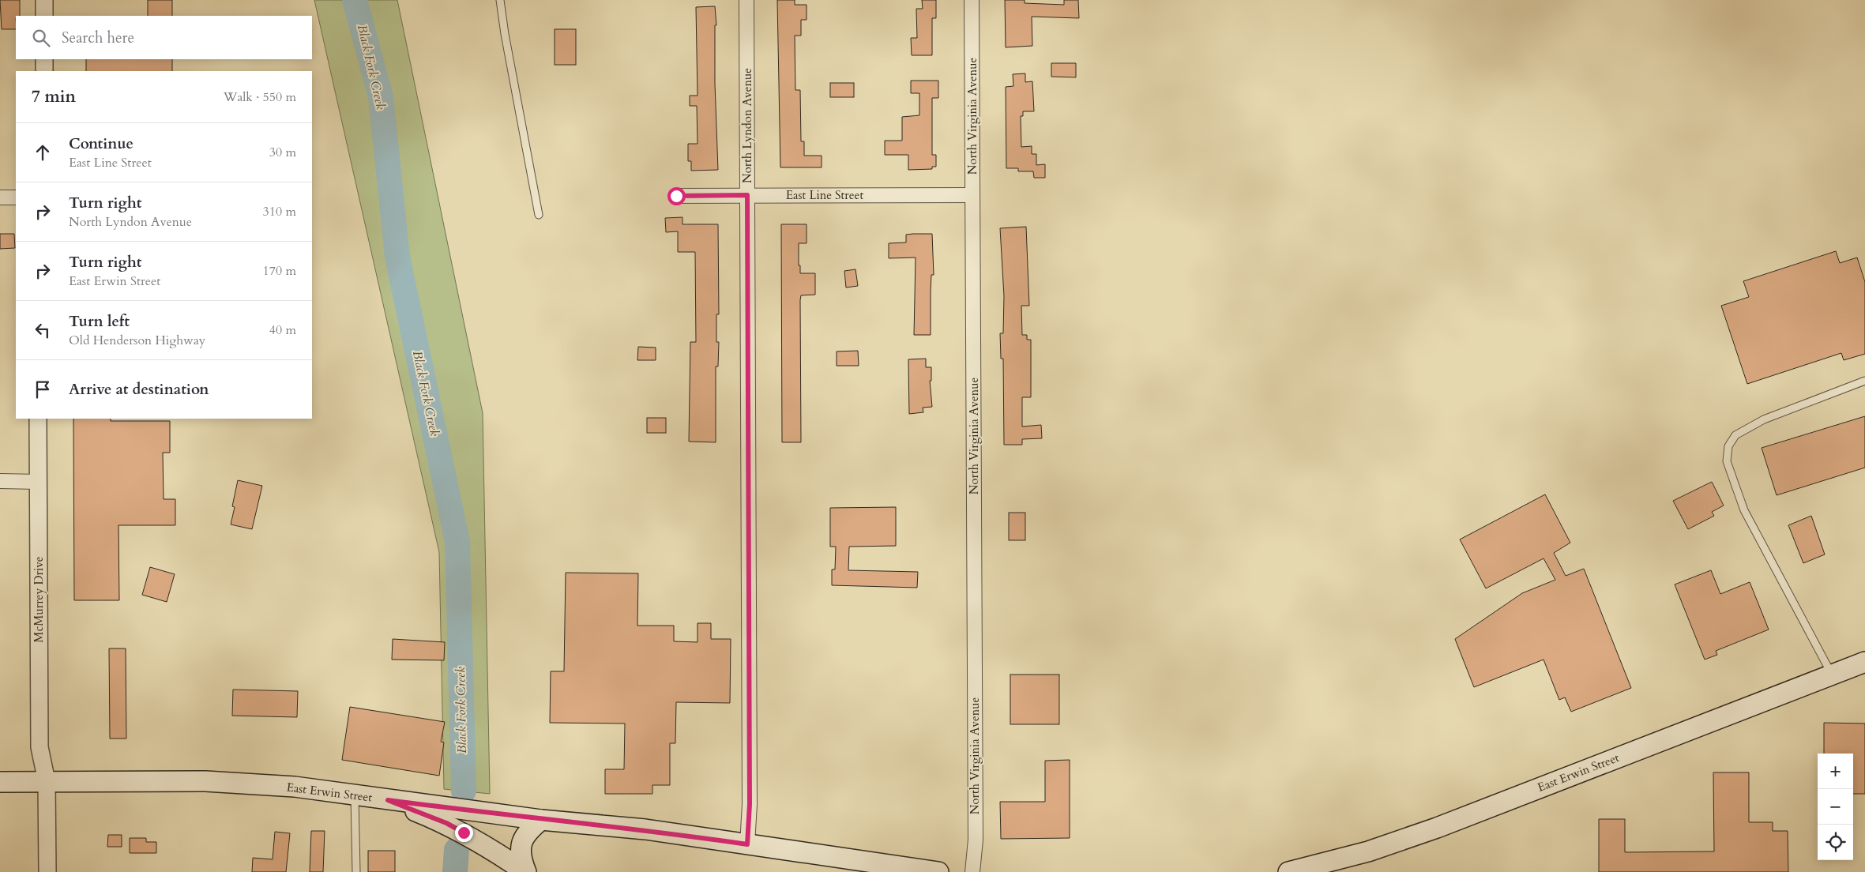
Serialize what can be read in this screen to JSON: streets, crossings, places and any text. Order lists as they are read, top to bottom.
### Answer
{
  "streets": {
    "main road": ["East Erwin Street"],
    "street": [
      "North Virginia Avenue",
      "North Lyndon Avenue",
      "East Line Street",
      "McMurrey Drive"
    ]
  },
  "crossings": [
    ["North Virginia Avenue", "East Line Street"],
    ["North Lyndon Avenue", "East Line Street"],
    ["North Lyndon Avenue", "East Erwin Street"],
    ["McMurrey Drive", "East Erwin Street"]
  ],
  "water": ["Black Fork Creek"],
  "page": {
    "search": "Search here",
    "heading": ["7 min", "Walk · 550 m"],
    "list": [
      ["Continue", "East Line Street", "30 m"],
      ["Turn right", "North Lyndon Avenue", "310 m"],
      ["Turn right", "East Erwin Street", "170 m"],
      ["Turn left", "Old Henderson Highway", "40 m"],
      "Arrive at destination"
    ],
    "map_buttons": ["+", "−"]
  }
}
